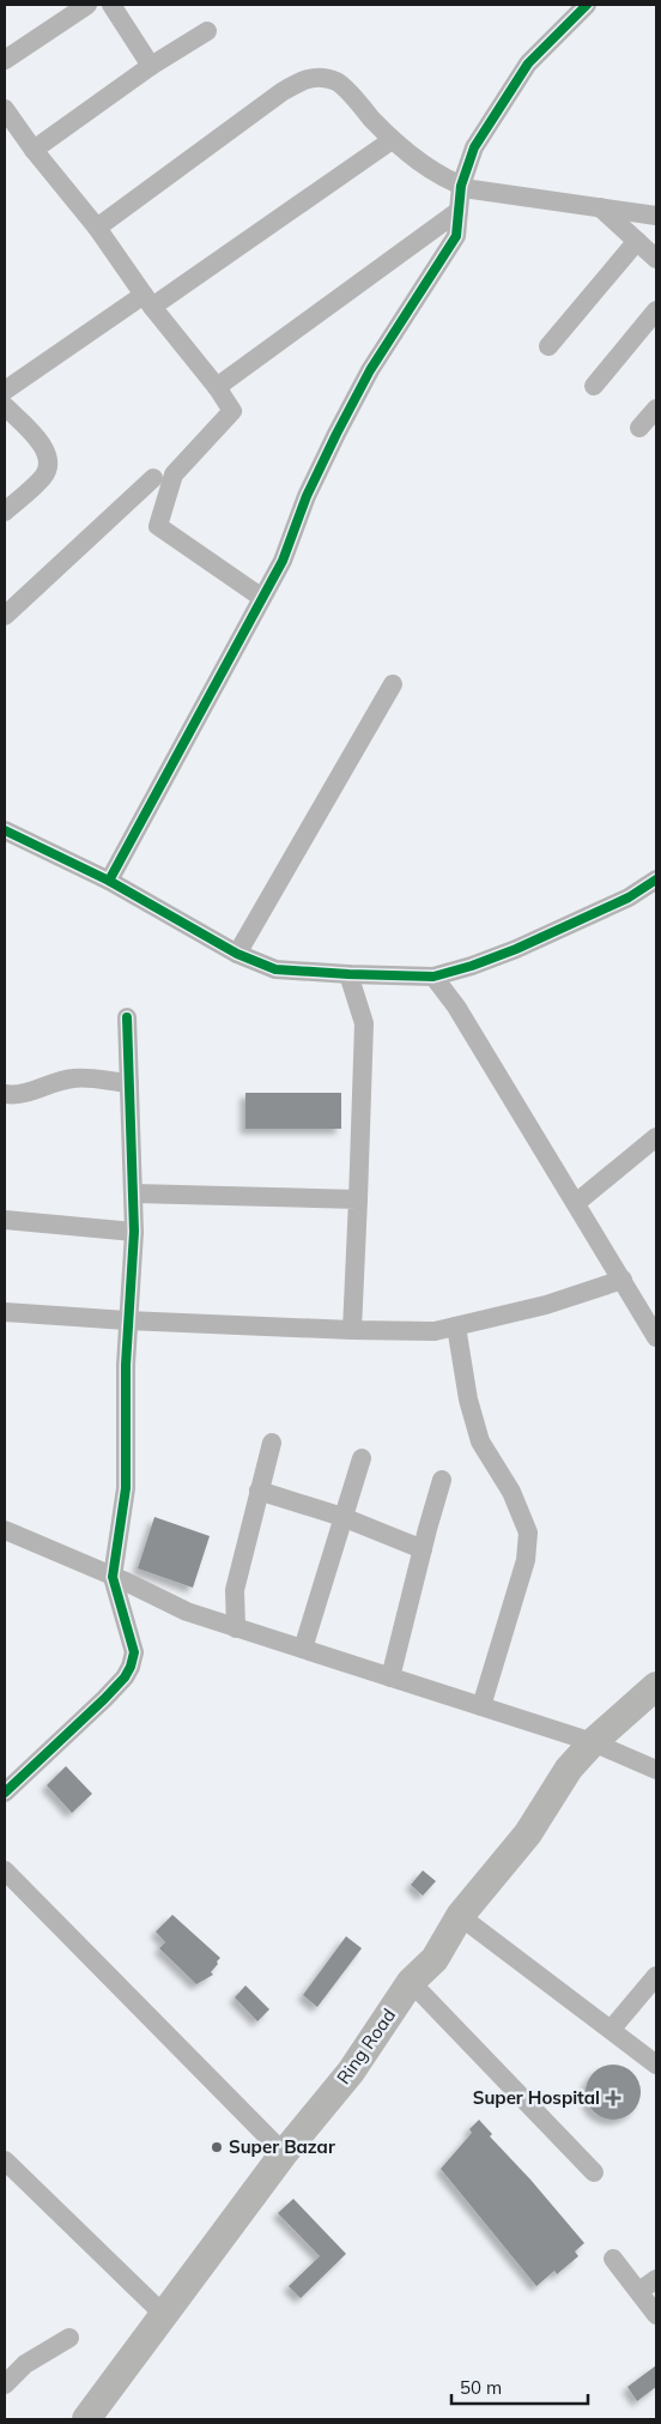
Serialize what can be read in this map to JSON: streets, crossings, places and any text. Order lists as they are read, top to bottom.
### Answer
{
  "streets": {
    "main road": ["Ring Road"]
  },
  "places": {
    "health": ["Super Hospital"],
    "other": ["Super Bazar"]
  },
  "scale_bar": "50 m"
}
